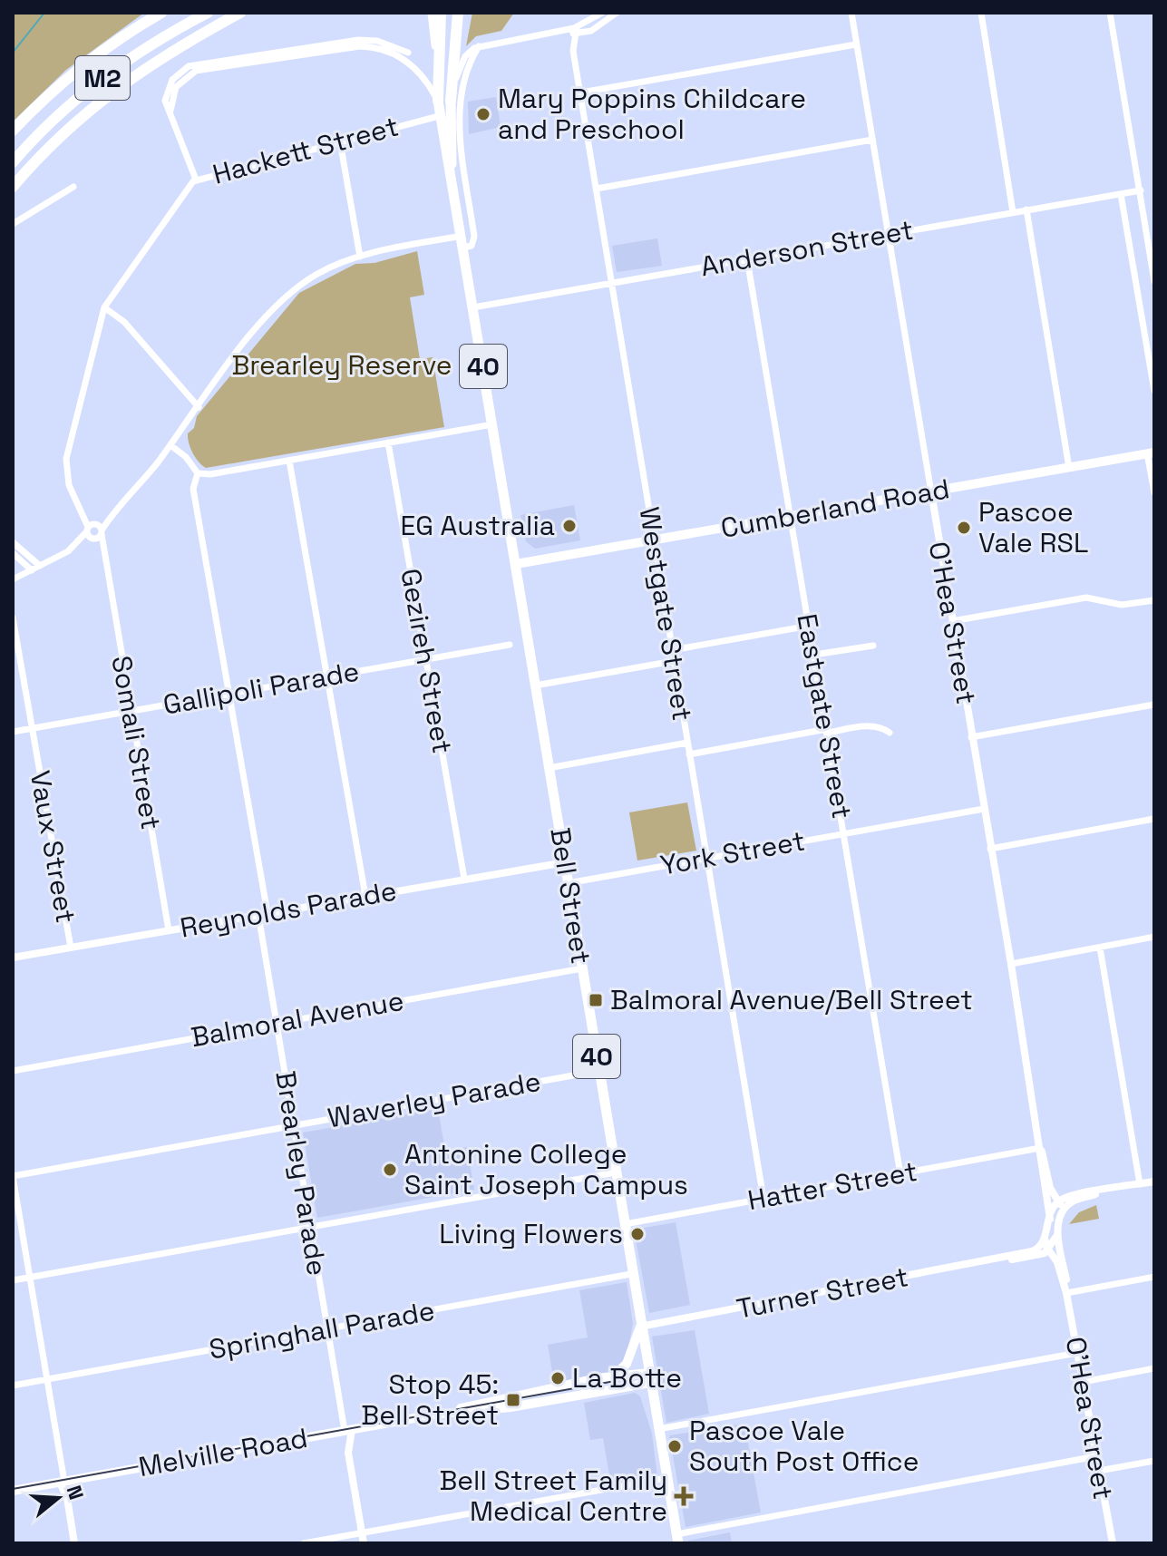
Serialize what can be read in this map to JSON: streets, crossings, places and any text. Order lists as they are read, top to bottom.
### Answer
{
  "streets": {
    "highway": ["M2"],
    "main road": [
      "40",
      "Cumberland Road",
      "Bell Street",
      "Melville Road"
    ],
    "street": [
      "Hackett Street",
      "Anderson Street",
      "Westgate Street",
      "O'Hea Street",
      "Gezireh Street",
      "Gallipoli Parade",
      "Eastgate Street",
      "Somali Street",
      "Vaux Street",
      "York Street",
      "Reynolds Parade",
      "Balmoral Avenue",
      "Waverley Parade",
      "Brearley Parade",
      "Hatter Street",
      "Turner Street",
      "Springhall Parade"
    ]
  },
  "crossings": [
    ["Hackett Street", "Somali Street"],
    ["Hackett Street", "Bell Street"],
    ["Anderson Street", "Westgate Street"],
    ["Anderson Street", "O'Hea Street"],
    ["Anderson Street", "Eastgate Street"],
    ["Anderson Street", "Bell Street"],
    ["Cumberland Road", "Westgate Street"],
    ["Cumberland Road", "O'Hea Street"],
    ["Cumberland Road", "Eastgate Street"],
    ["Cumberland Road", "Bell Street"],
    ["Westgate Street", "York Street"],
    ["Westgate Street", "Hatter Street"],
    ["O'Hea Street", "York Street"],
    ["O'Hea Street", "Hatter Street"],
    ["O'Hea Street", "Turner Street"],
    ["Gezireh Street", "Gallipoli Parade"],
    ["Gezireh Street", "Reynolds Parade"],
    ["Gallipoli Parade", "Somali Street"],
    ["Gallipoli Parade", "Vaux Street"],
    ["Gallipoli Parade", "Brearley Parade"],
    ["Eastgate Street", "York Street"],
    ["Eastgate Street", "Hatter Street"],
    ["Somali Street", "Reynolds Parade"],
    ["Vaux Street", "Reynolds Parade"],
    ["York Street", "Bell Street"],
    ["Bell Street", "Reynolds Parade"],
    ["Bell Street", "Balmoral Avenue"],
    ["Bell Street", "Waverley Parade"],
    ["Bell Street", "Hatter Street"],
    ["Bell Street", "Turner Street"],
    ["Bell Street", "Springhall Parade"],
    ["Bell Street", "Melville Road"],
    ["Reynolds Parade", "Brearley Parade"],
    ["Balmoral Avenue", "Brearley Parade"],
    ["Waverley Parade", "Brearley Parade"],
    ["Brearley Parade", "Springhall Parade"],
    ["Brearley Parade", "Melville Road"]
  ],
  "parks": ["Brearley Reserve"],
  "places": {
    "other": [
      "Mary Poppins Childcare and Preschool",
      "EG Australia",
      "Pascoe Vale RSL",
      "Antonine College Saint Joseph Campus",
      "Living Flowers",
      "La Botte",
      "Pascoe Vale South Post Office"
    ],
    "transit": ["Balmoral Avenue/Bell Street", "Stop 45: Bell Street"],
    "health": ["Bell Street Family Medical Centre"]
  },
  "north": "right"
}
